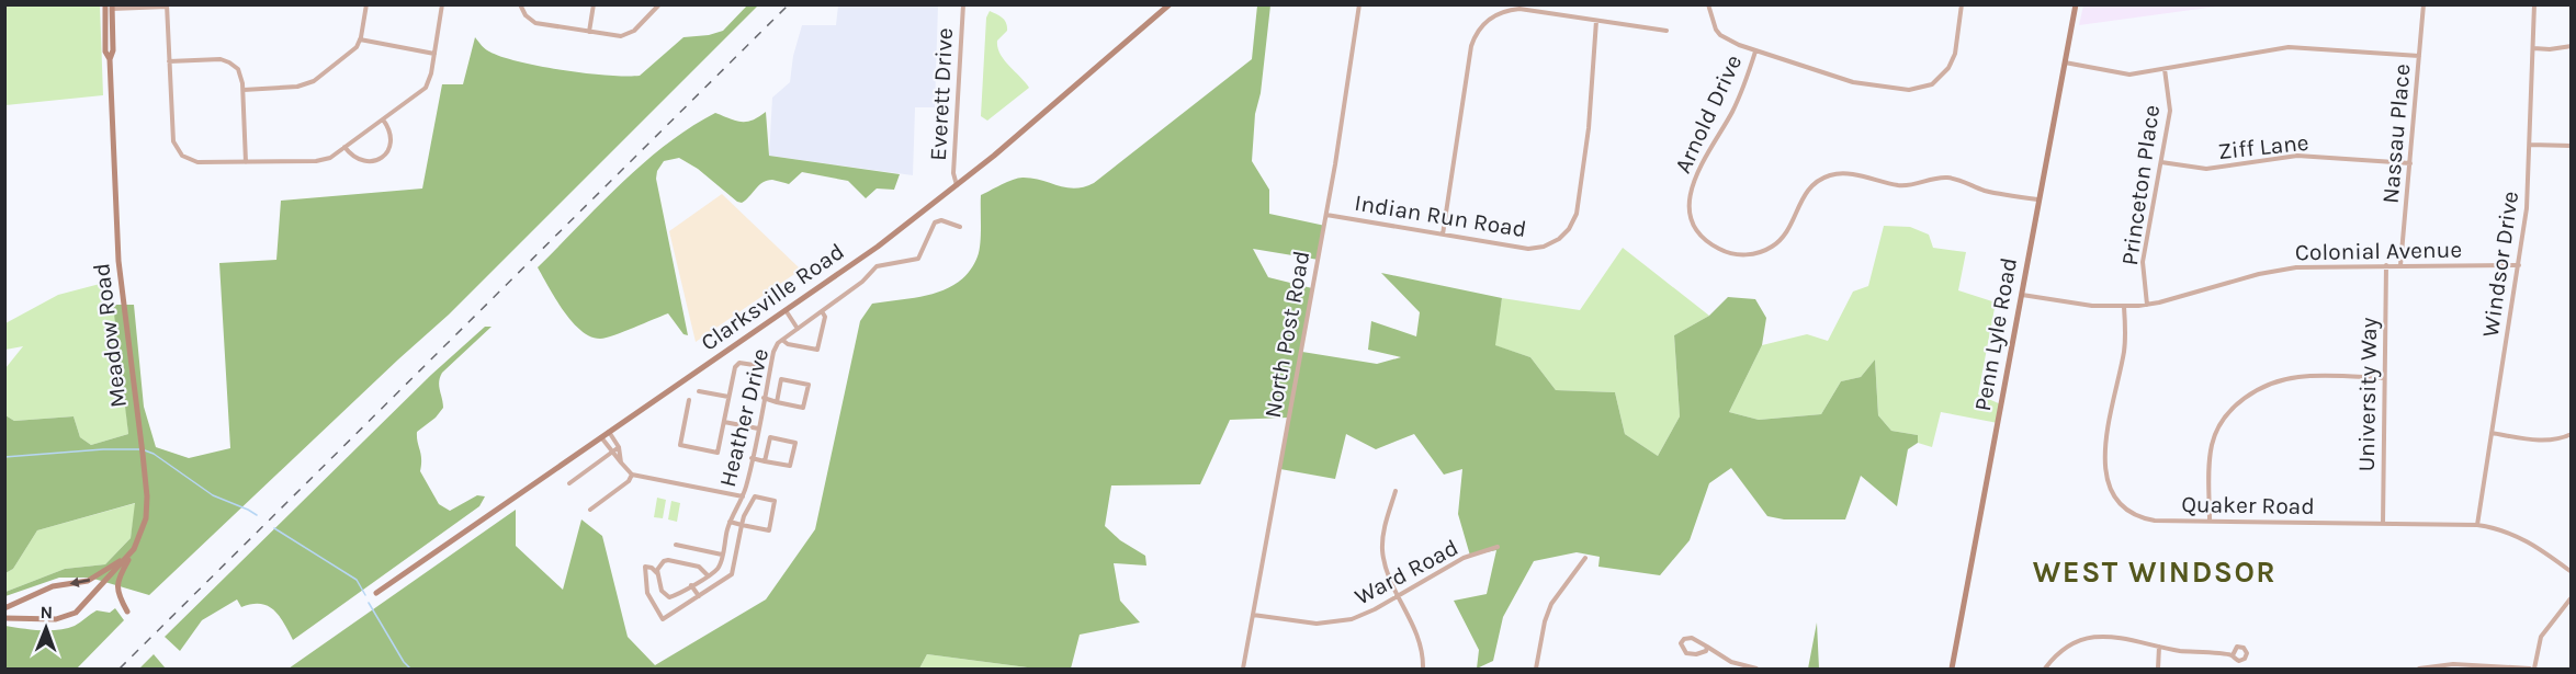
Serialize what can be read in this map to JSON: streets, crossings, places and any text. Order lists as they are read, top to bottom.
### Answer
{
  "streets": {
    "street": [
      "Everett Drive",
      "Arnold Drive",
      "Nassau Place",
      "Ziff Lane",
      "Princeton Place",
      "Indian Run Road",
      "Colonial Avenue",
      "Windsor Drive",
      "Clarksville Road",
      "North Post Road",
      "Penn Lyle Road",
      "Meadow Road",
      "University Way",
      "Heather Drive",
      "Quaker Road",
      "Ward Road"
    ]
  },
  "crossings": [
    ["Everett Drive", "Clarksville Road"],
    ["Arnold Drive", "Penn Lyle Road"],
    ["Nassau Place", "Ziff Lane"],
    ["Nassau Place", "Colonial Avenue"],
    ["Ziff Lane", "Princeton Place"],
    ["Princeton Place", "Colonial Avenue"],
    ["Indian Run Road", "North Post Road"],
    ["Colonial Avenue", "Windsor Drive"],
    ["Colonial Avenue", "Penn Lyle Road"],
    ["Colonial Avenue", "University Way"],
    ["Colonial Avenue", "Quaker Road"],
    ["Windsor Drive", "Quaker Road"],
    ["Clarksville Road", "Heather Drive"],
    ["North Post Road", "Ward Road"],
    ["University Way", "Quaker Road"]
  ],
  "districts": ["WEST WINDSOR"],
  "north": "top"
}
